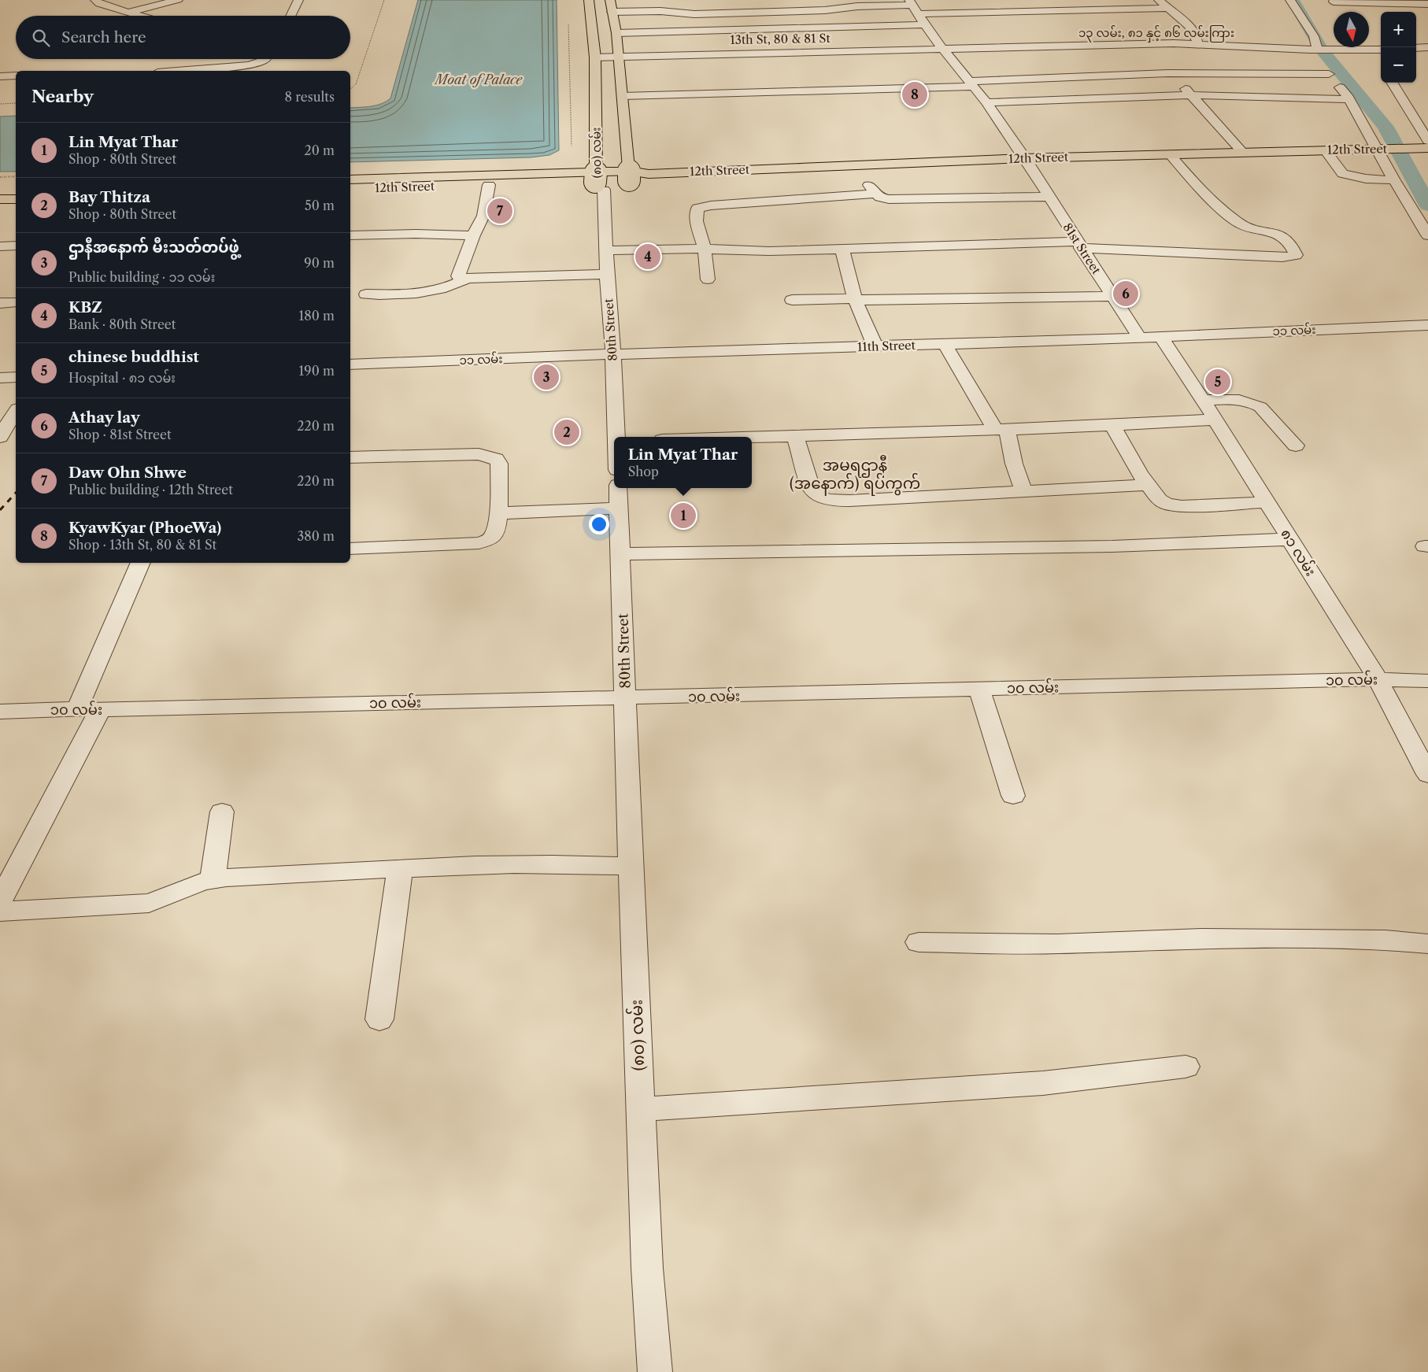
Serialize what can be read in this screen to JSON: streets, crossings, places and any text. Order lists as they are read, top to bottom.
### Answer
{
  "streets": {
    "main road": ["12th Street", "(၈၀) လမ်း"],
    "street": [
      "၁၃ လမ်း, ၈၁ နှင့် ၈၆ လမ်းကြား",
      "13th St, 80 & 81 St",
      "81st Street",
      "80th Street",
      "၁၁ လမ်း",
      "11th Street",
      "၈၁ လမ်း",
      "၁၀ လမ်း"
    ]
  },
  "crossings": [
    ["၁၃ လမ်း, ၈၁ နှင့် ၈၆ လမ်းကြား", "13th St, 80 & 81 St"],
    ["၁၃ လမ်း, ၈၁ နှင့် ၈၆ လမ်းကြား", "81st Street"],
    ["13th St, 80 & 81 St", "(၈၀) လမ်း"],
    ["13th St, 80 & 81 St", "81st Street"],
    ["12th Street", "(၈၀) လမ်း"],
    ["12th Street", "81st Street"],
    ["12th Street", "80th Street"],
    ["(၈၀) လမ်း", "80th Street"],
    ["(၈၀) လမ်း", "၁၀ လမ်း"],
    ["81st Street", "11th Street"],
    ["80th Street", "၁၁ လမ်း"],
    ["80th Street", "11th Street"],
    ["80th Street", "၁၀ လမ်း"],
    ["၁၁ လမ်း", "11th Street"],
    ["၁၁ လမ်း", "၈၁ လမ်း"],
    ["11th Street", "၈၁ လမ်း"],
    ["၈၁ လမ်း", "၁၀ လမ်း"]
  ],
  "districts": ["အမရဌာနီ (အနောက်) ရပ်ကွက်"],
  "water": ["Moat of Palace"],
  "north": "bottom",
  "page": {
    "map_buttons": ["+", "−"],
    "search": "Search here",
    "heading": ["Nearby", "8 results"],
    "pins": [
      "8",
      "7",
      "4",
      "6",
      "3",
      "5",
      "2",
      "1"
    ],
    "list": [
      {
        "mark": "1",
        "name": "Lin Myat Thar",
        "note": "Shop · 80th Street",
        "value": "20 m"
      },
      {
        "mark": "2",
        "name": "Bay Thitza",
        "note": "Shop · 80th Street",
        "value": "50 m"
      },
      {
        "mark": "3",
        "name": "ဌာနီအနောက် မီးသတ်တပ်ဖွဲ့",
        "note": "Public building · ၁၁ လမ်း",
        "value": "90 m"
      },
      {
        "mark": "4",
        "name": "KBZ",
        "note": "Bank · 80th Street",
        "value": "180 m"
      },
      {
        "mark": "5",
        "name": "chinese buddhist",
        "note": "Hospital · ၈၁ လမ်း",
        "value": "190 m"
      },
      {
        "mark": "6",
        "name": "Athay lay",
        "note": "Shop · 81st Street",
        "value": "220 m"
      },
      {
        "mark": "7",
        "name": "Daw Ohn Shwe",
        "note": "Public building · 12th Street",
        "value": "220 m"
      },
      {
        "mark": "8",
        "name": "KyawKyar (PhoeWa)",
        "note": "Shop · 13th St, 80 & 81 St",
        "value": "380 m"
      }
    ],
    "popup": ["Lin Myat Thar", "Shop"]
  }
}
